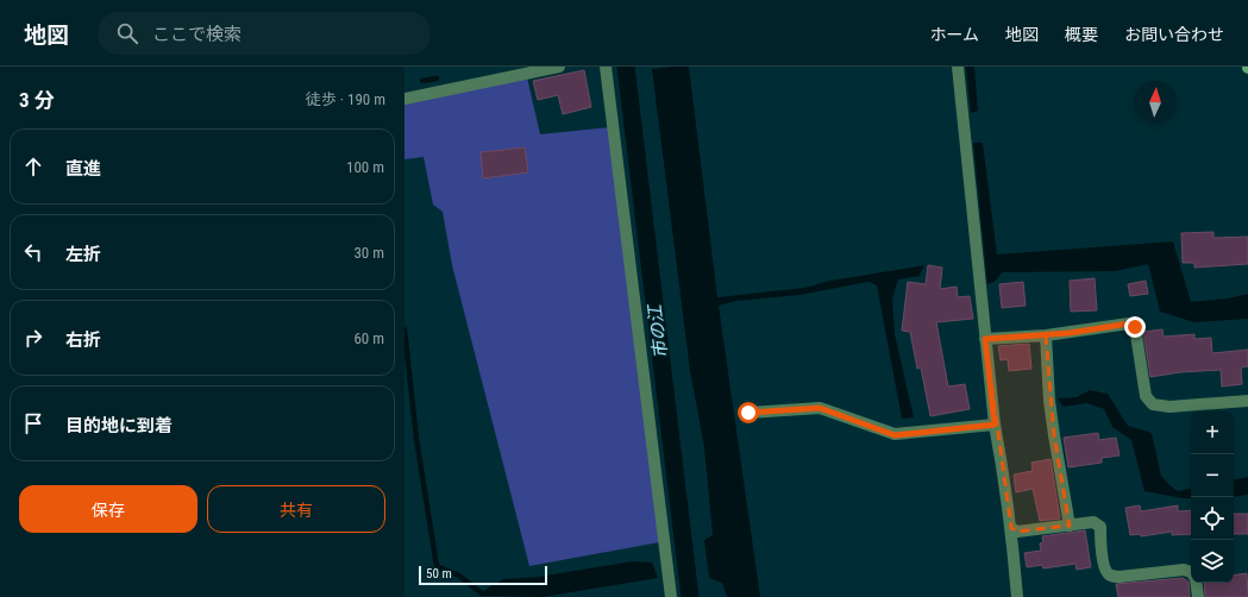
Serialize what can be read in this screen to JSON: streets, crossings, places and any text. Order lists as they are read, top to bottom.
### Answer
{
  "water": ["市の江"],
  "scale_bar": "50 m",
  "north": "top",
  "page": {
    "header": "地図",
    "search": "ここで検索",
    "nav": [
      "ホーム",
      "地図",
      "概要",
      "お問い合わせ"
    ],
    "heading": ["3 分", "徒歩 · 190 m"],
    "list": [
      ["直進", "100 m"],
      ["左折", "30 m"],
      ["右折", "60 m"],
      "目的地に到着"
    ],
    "map_buttons": ["+", "−"],
    "buttons": ["保存", "共有"],
    "scale": "50 m"
  }
}
